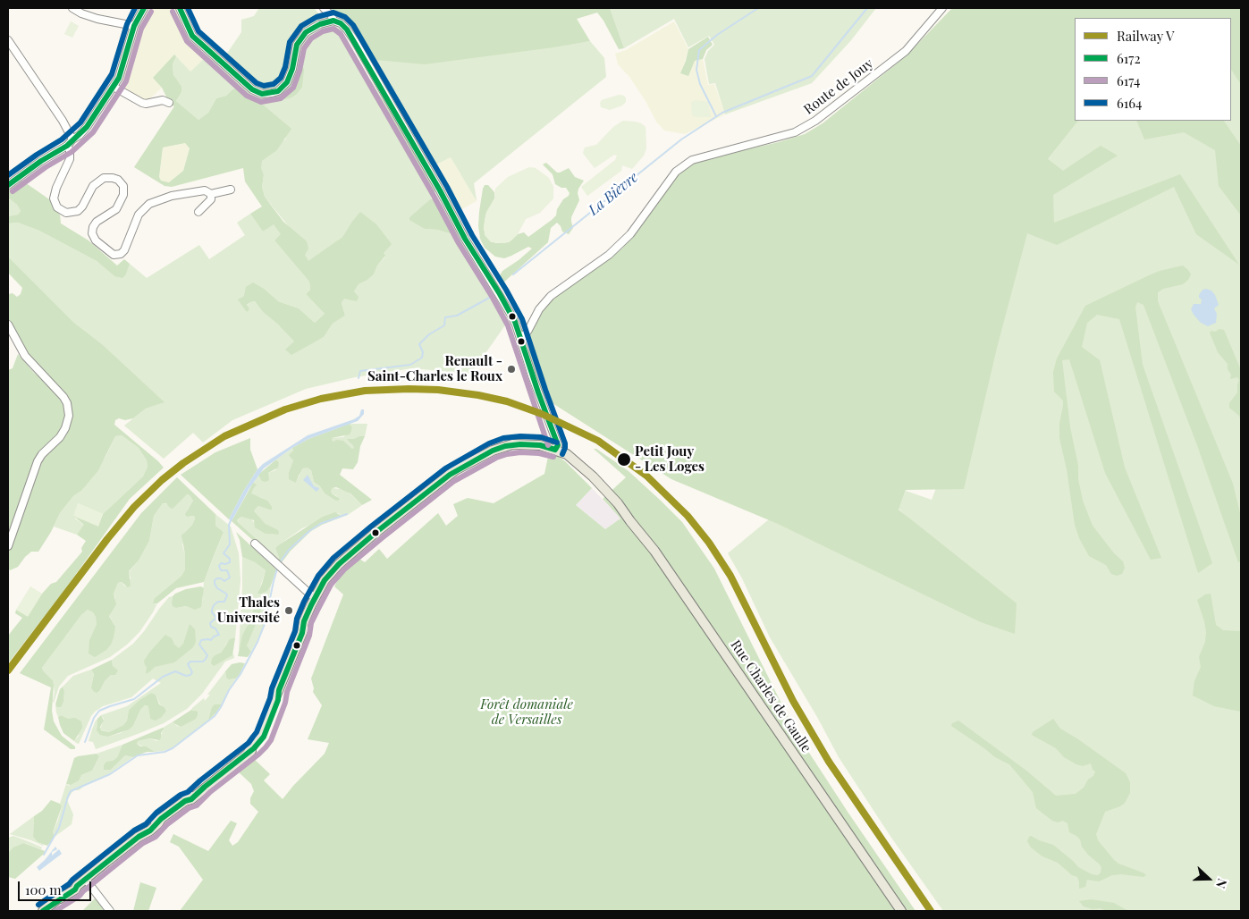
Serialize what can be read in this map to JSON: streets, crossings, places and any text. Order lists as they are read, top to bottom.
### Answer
{
  "streets": {
    "main road": ["Rue Charles de Gaulle"],
    "street": ["Route de Jouy"]
  },
  "water": ["La Bièvre"],
  "parks": ["Forêt domaniale de Versailles"],
  "places": ["Renault - Saint-Charles le Roux", "Petit Jouy - Les Loges", "Thales Université"],
  "lines": [
    "transit line 6172",
    "transit line 6164",
    "transit line 6174",
    "rail line V"
  ],
  "legend": [
    "Railway V",
    "6172",
    "6174",
    "6164"
  ],
  "scale_bar": "100 m",
  "north": "right"
}
